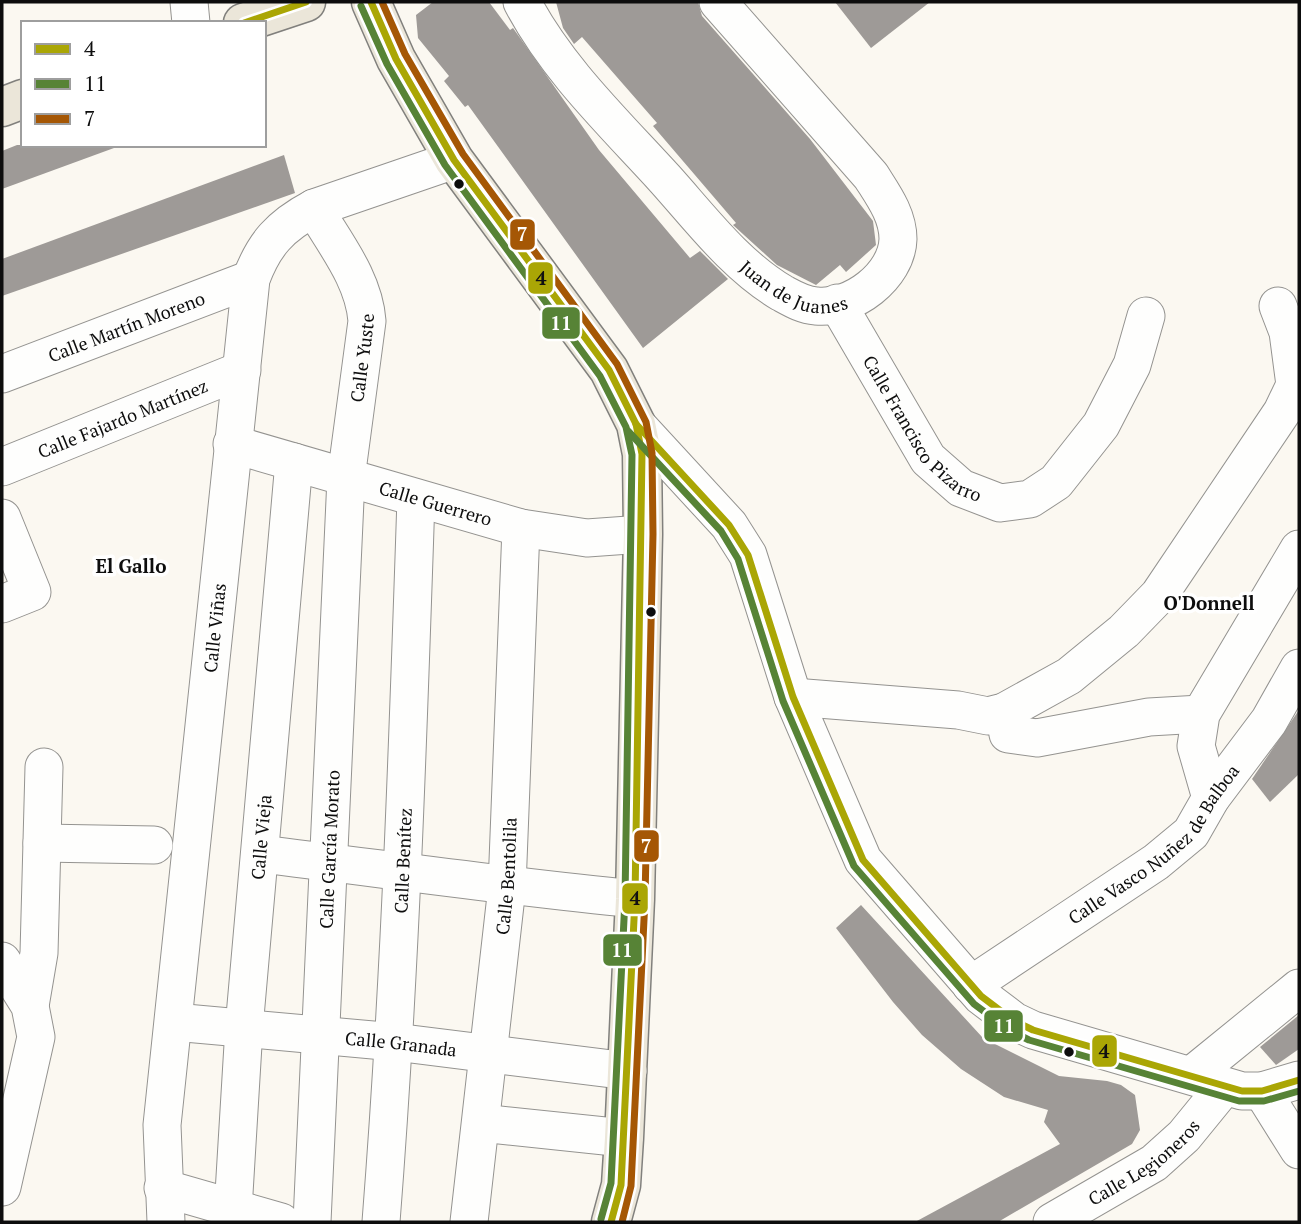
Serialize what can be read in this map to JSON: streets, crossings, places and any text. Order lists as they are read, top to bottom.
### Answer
{
  "streets": {
    "street": [
      "Juan de Juanes",
      "Calle Martín Moreno",
      "Calle Yuste",
      "Calle Fajardo Martínez",
      "Calle Francisco Pizarro",
      "Calle Guerrero",
      "Calle Viñas",
      "Calle Vieja",
      "Calle Vasco Nuñez de Balboa",
      "Calle García Morato",
      "Calle Benítez",
      "Calle Bentolila",
      "Calle Granada",
      "Calle Legioneros"
    ]
  },
  "crossings": [
    ["Juan de Juanes", "Calle Francisco Pizarro"],
    ["Calle Martín Moreno", "Calle Viñas"],
    ["Calle Yuste", "Calle Guerrero"],
    ["Calle Yuste", "Calle Viñas"],
    ["Calle Yuste", "Calle García Morato"],
    ["Calle Fajardo Martínez", "Calle Viñas"],
    ["Calle Guerrero", "Calle Viñas"],
    ["Calle Guerrero", "Calle Vieja"],
    ["Calle Guerrero", "Calle García Morato"],
    ["Calle Guerrero", "Calle Benítez"],
    ["Calle Guerrero", "Calle Bentolila"],
    ["Calle Viñas", "Calle Granada"],
    ["Calle Vieja", "Calle Granada"],
    ["Calle García Morato", "Calle Granada"],
    ["Calle Benítez", "Calle Granada"],
    ["Calle Bentolila", "Calle Granada"]
  ],
  "districts": ["El Gallo", "O'Donnell"],
  "lines": ["transit line 4", "transit line 7", "transit line 11"],
  "legend": ["4", "11", "7"]
}
